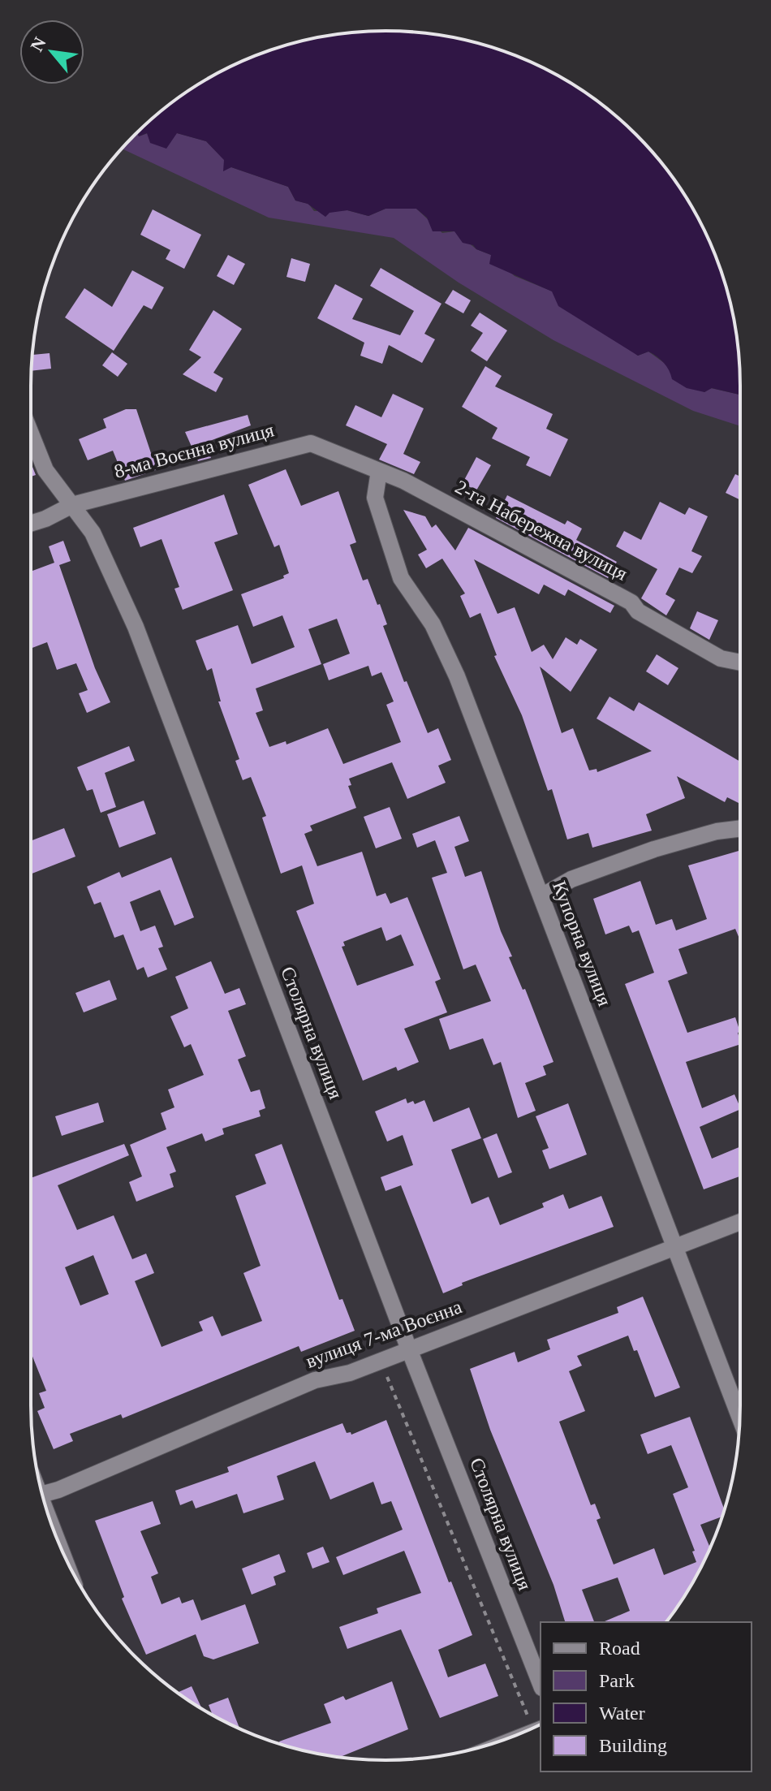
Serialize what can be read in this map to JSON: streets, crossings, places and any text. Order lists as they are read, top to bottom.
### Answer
{
  "streets": {
    "street": [
      "8-ма Воєнна вулиця",
      "2-га Набережна вулиця",
      "Купорна вулиця",
      "Столярна вулиця",
      "вулиця 7-ма Воєнна"
    ]
  },
  "crossings": [
    ["8-ма Воєнна вулиця", "2-га Набережна вулиця"],
    ["8-ма Воєнна вулиця", "Купорна вулиця"],
    ["8-ма Воєнна вулиця", "Столярна вулиця"],
    ["2-га Набережна вулиця", "Купорна вулиця"],
    ["Купорна вулиця", "вулиця 7-ма Воєнна"],
    ["Столярна вулиця", "вулиця 7-ма Воєнна"]
  ],
  "legend": [
    "Road",
    "Park",
    "Water",
    "Building"
  ],
  "north": "top left"
}
